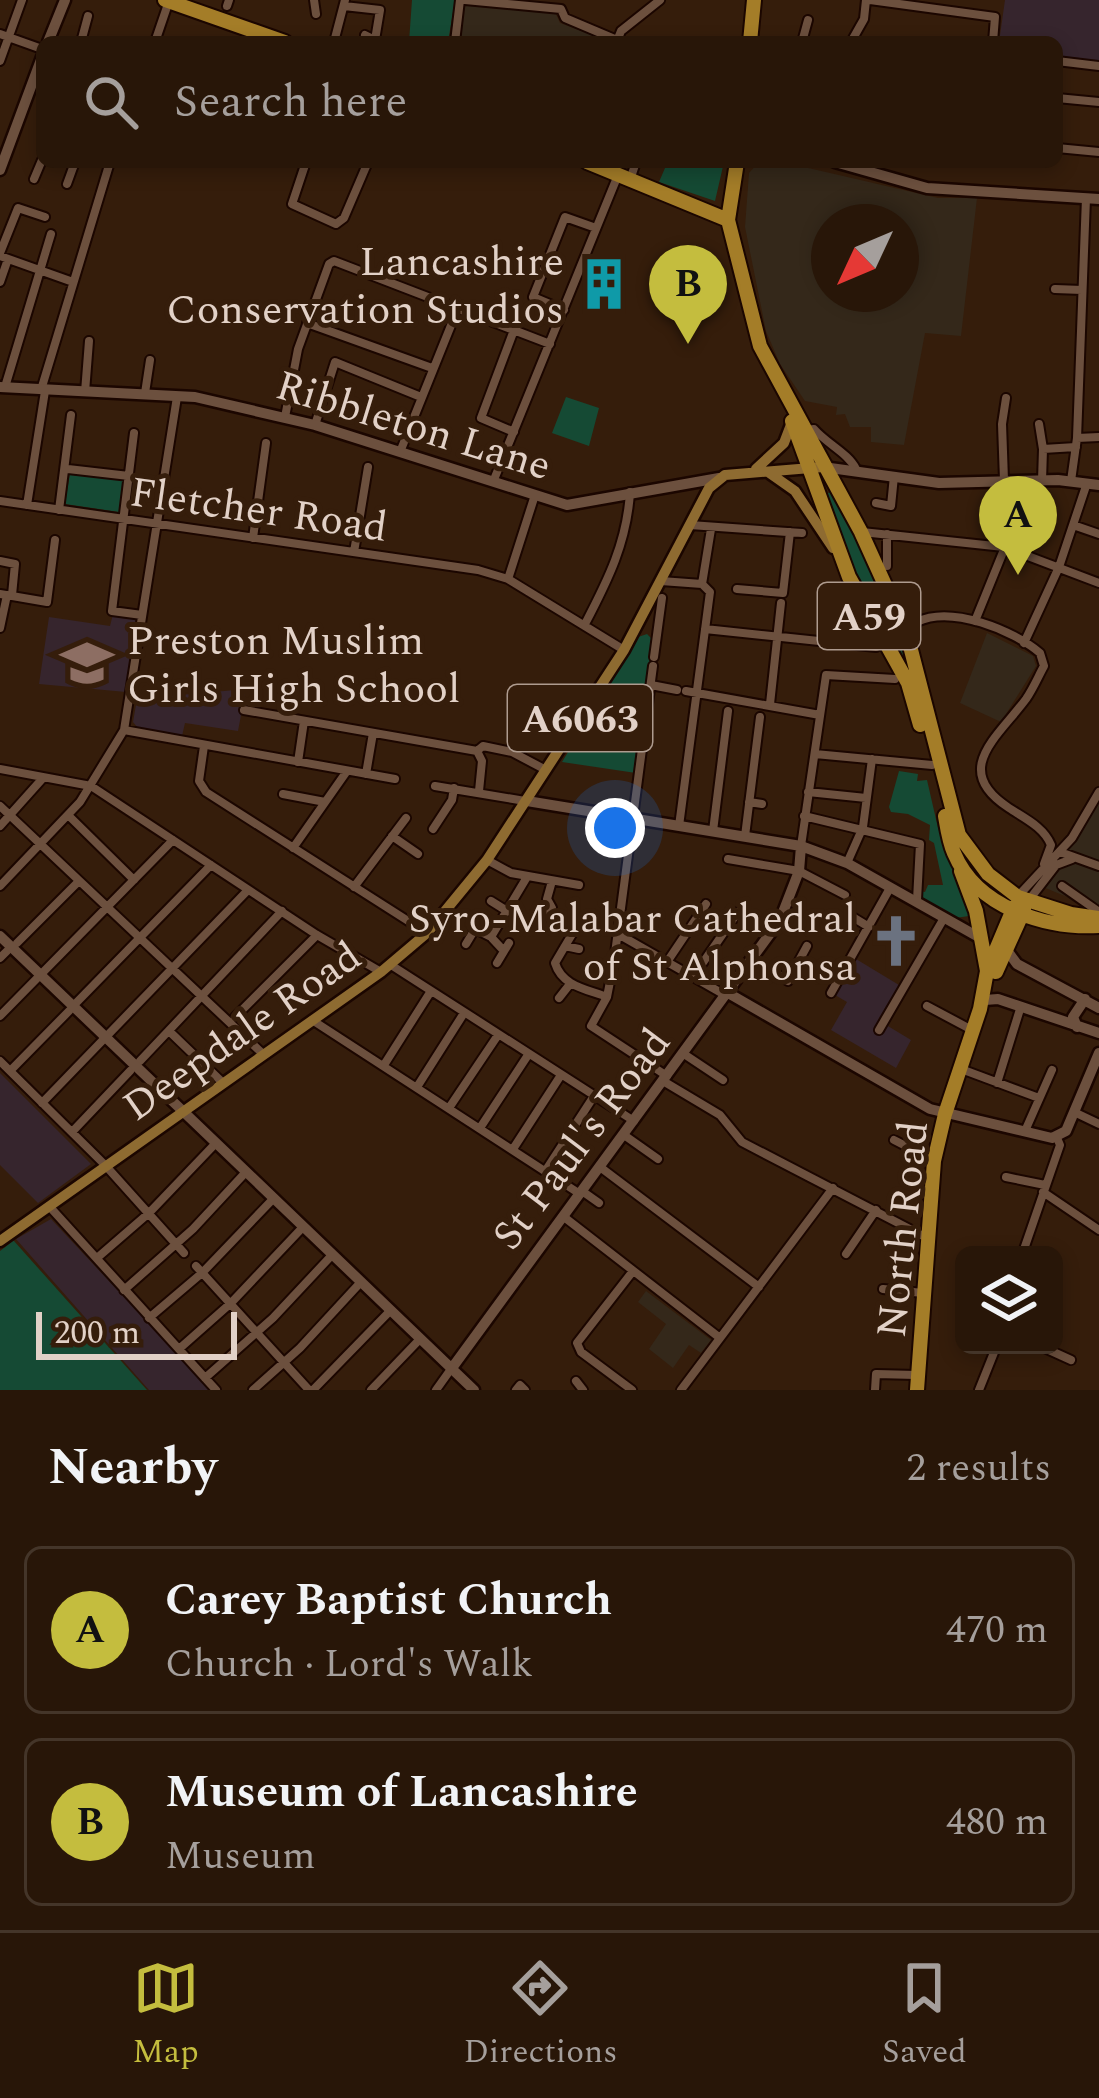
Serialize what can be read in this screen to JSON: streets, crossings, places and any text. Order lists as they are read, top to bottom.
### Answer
{
  "streets": {
    "highway": ["A59", "North Road"],
    "main road": ["Ribbleton Lane", "A6063", "Deepdale Road"],
    "street": ["Fletcher Road", "St Paul's Road"]
  },
  "crossings": [
    ["Ribbleton Lane", "A59"],
    ["Ribbleton Lane", "Deepdale Road"],
    ["Fletcher Road", "Deepdale Road"],
    ["A59", "North Road"]
  ],
  "places": {
    "building": ["Lancashire Conservation Studios"],
    "school or university": ["Preston Muslim Girls High School"],
    "church": ["Syro-Malabar Cathedral of St Alphonsa"]
  },
  "scale_bar": "200 m",
  "north": "bottom left",
  "page": {
    "search": "Search here",
    "pins": ["B", "A"],
    "scale": "200 m",
    "heading": ["Nearby", "2 results"],
    "list": [
      {
        "mark": "A",
        "name": "Carey Baptist Church",
        "note": "Church · Lord's Walk",
        "value": "470 m"
      },
      {
        "mark": "B",
        "name": "Museum of Lancashire",
        "note": "Museum",
        "value": "480 m"
      }
    ],
    "nav": ["Map", "Directions", "Saved"]
  }
}
